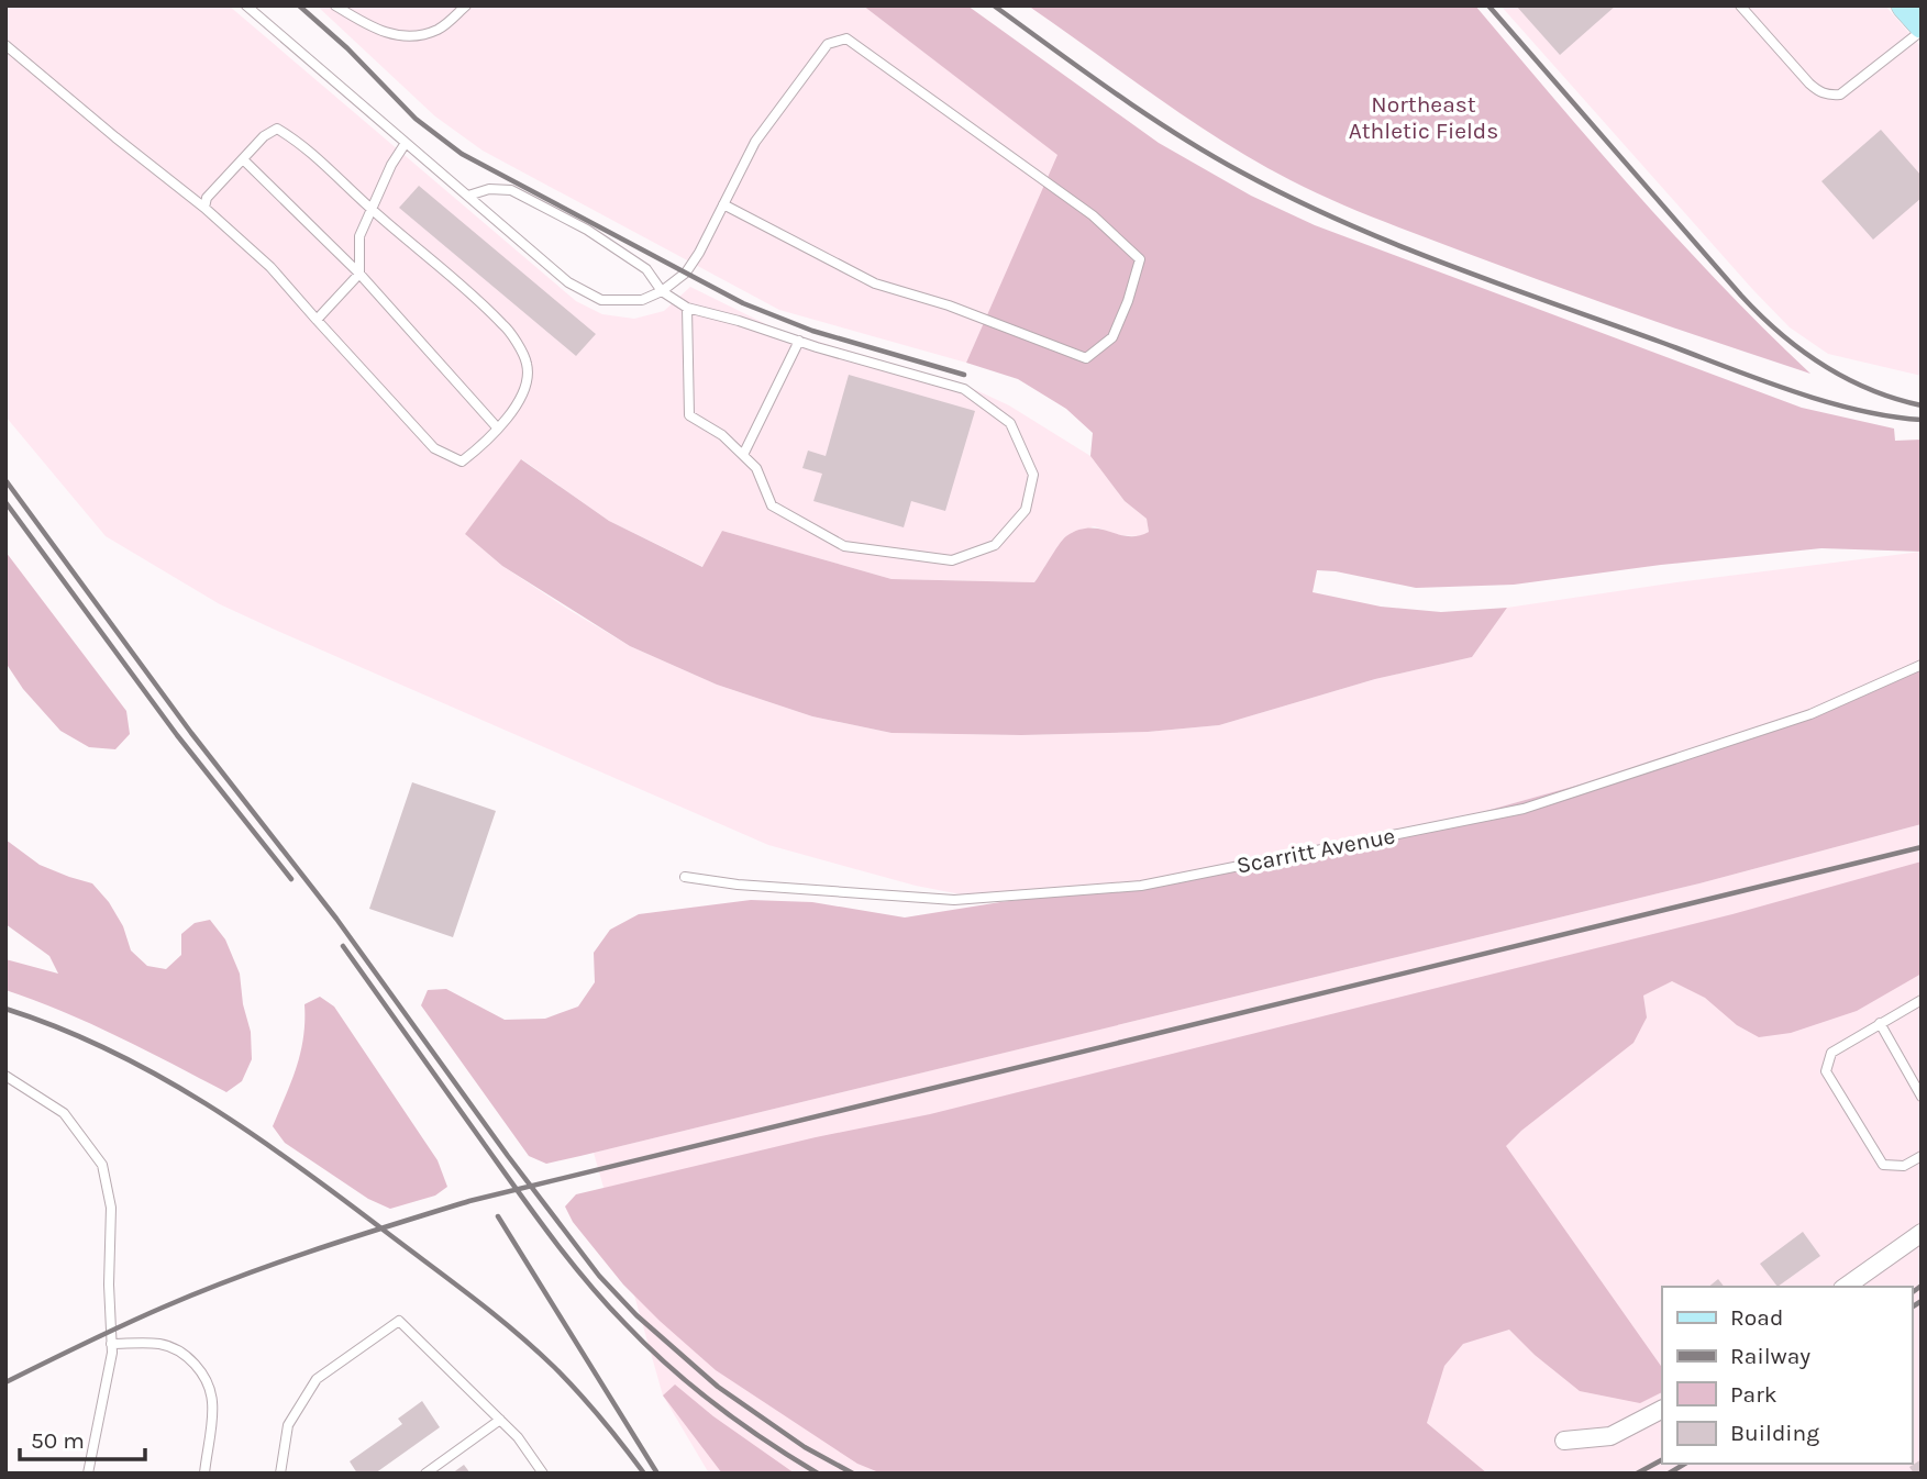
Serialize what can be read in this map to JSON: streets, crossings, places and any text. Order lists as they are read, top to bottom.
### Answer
{
  "streets": {
    "lane": ["Scarritt Avenue"]
  },
  "parks": ["Northeast Athletic Fields"],
  "legend": [
    "Road",
    "Railway",
    "Park",
    "Building"
  ],
  "scale_bar": "50 m"
}
